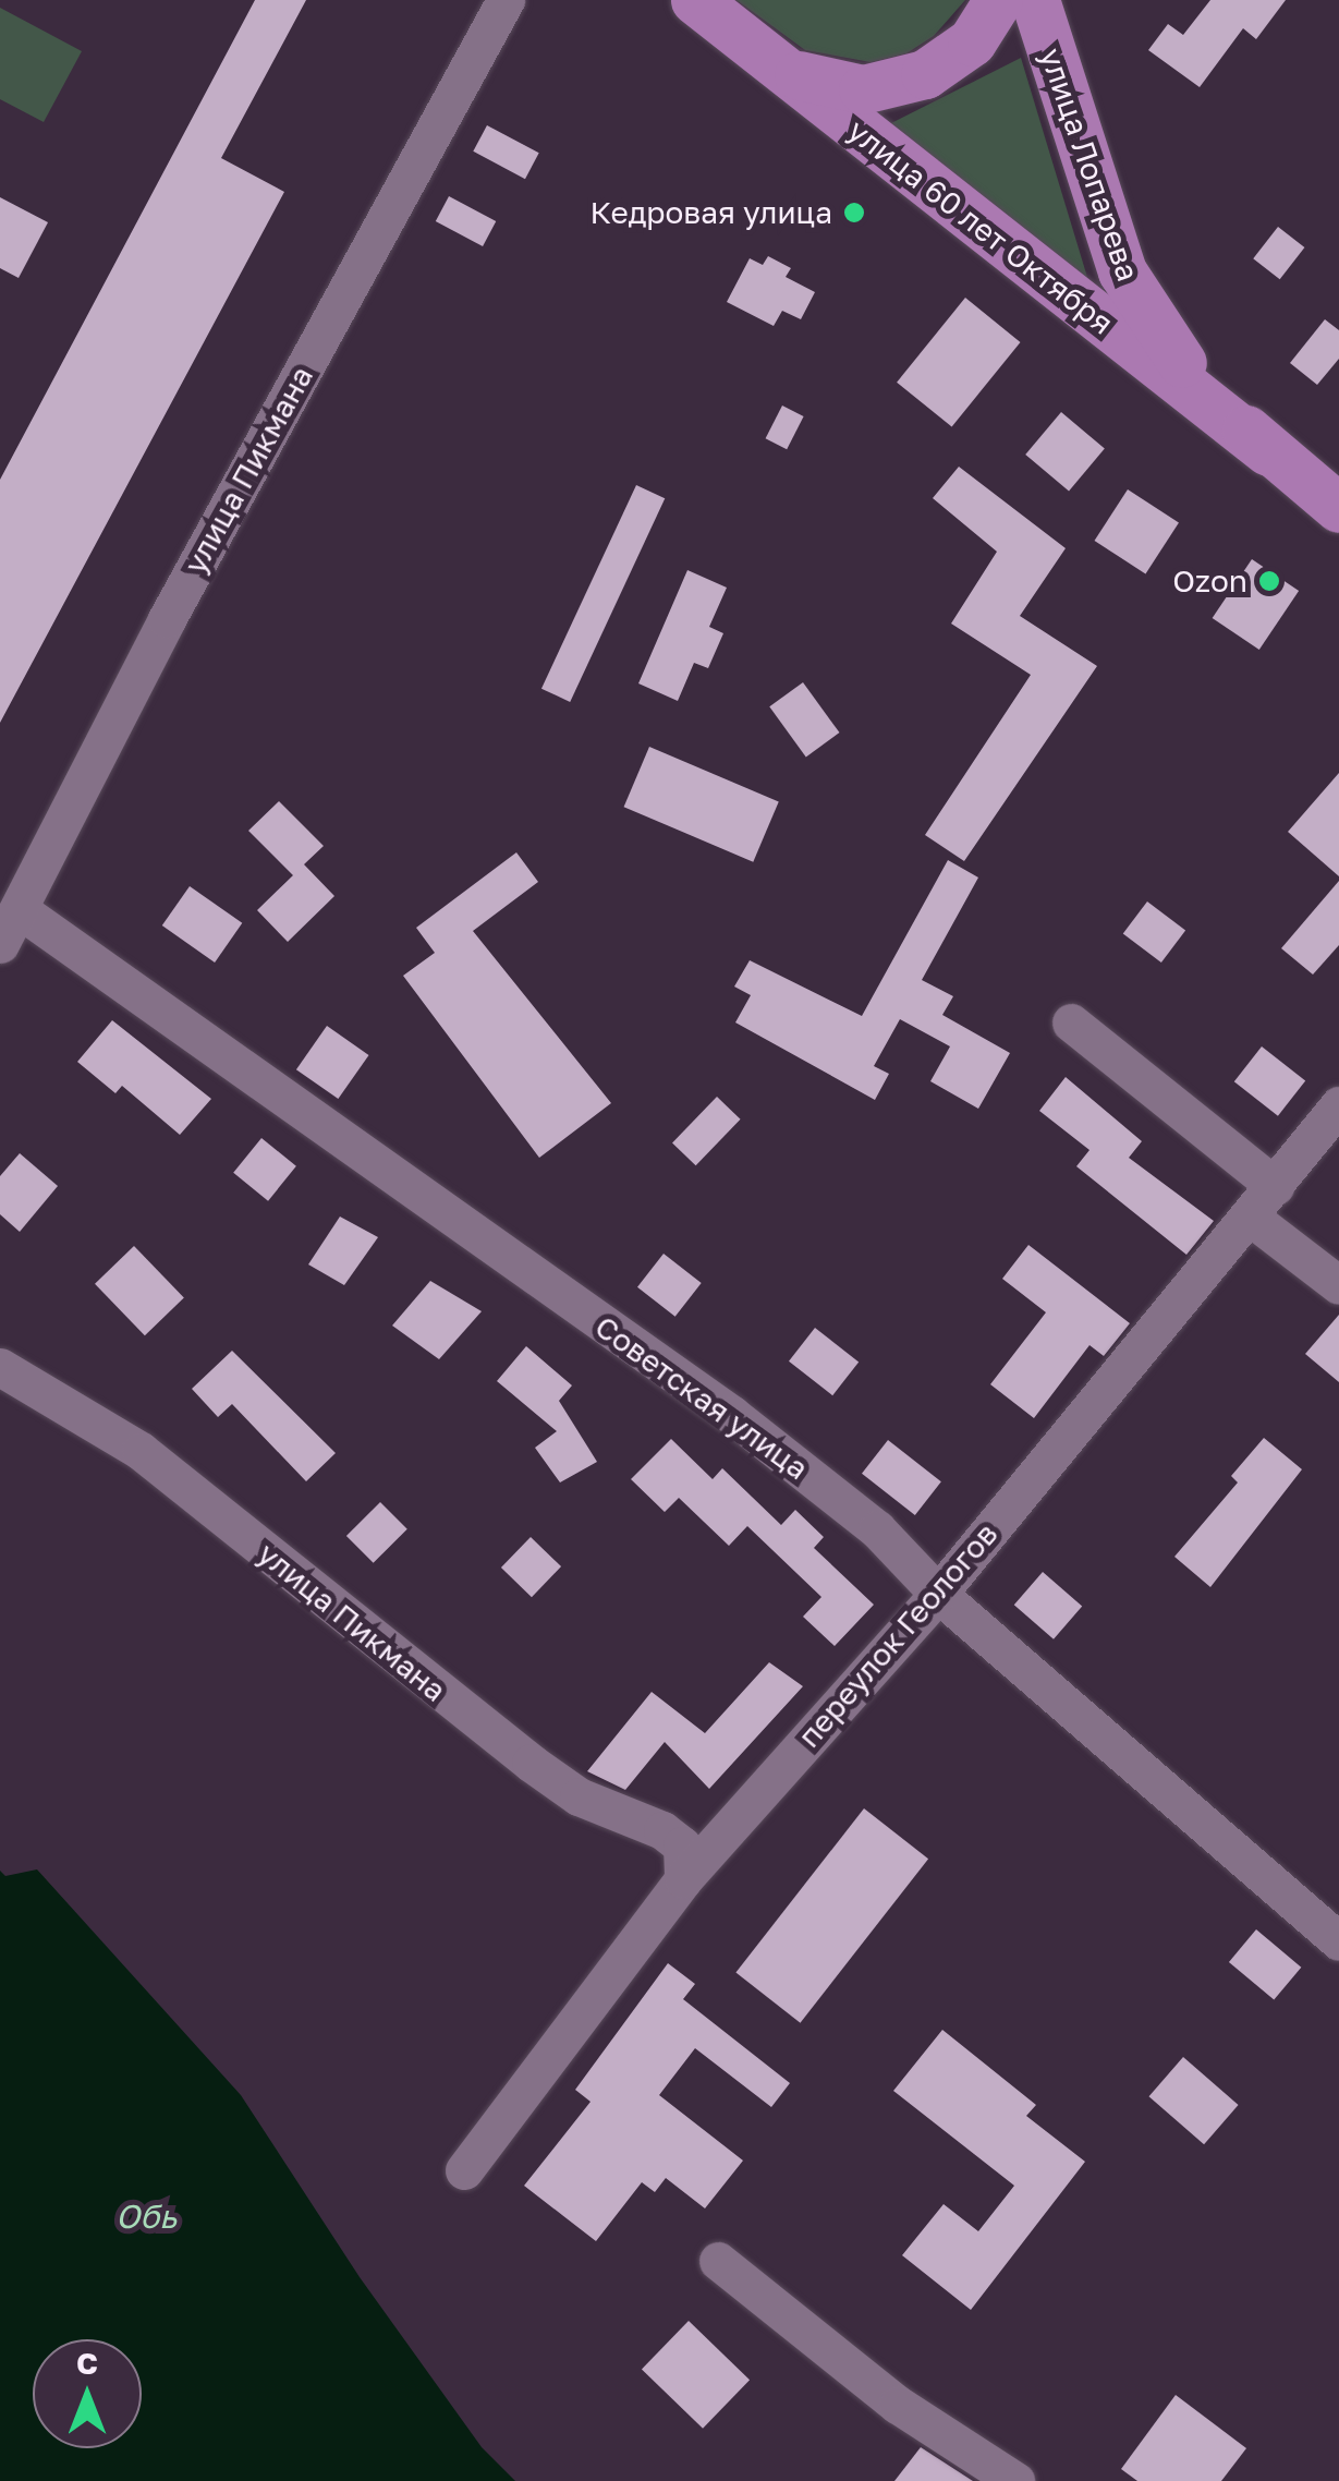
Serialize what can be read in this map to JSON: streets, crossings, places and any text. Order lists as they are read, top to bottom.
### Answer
{
  "streets": {
    "main road": ["улица Лопарева", "улица 60 лет Октября"],
    "street": ["улица Пикмана", "Советская улица", "переулок Геологов"]
  },
  "crossings": [
    ["улица Лопарева", "улица 60 лет Октября"],
    ["улица Пикмана", "Советская улица"],
    ["улица Пикмана", "переулок Геологов"],
    ["Советская улица", "переулок Геологов"]
  ],
  "water": ["Обь"],
  "places": ["Кедровая улица", "Ozon"],
  "north": "top"
}
